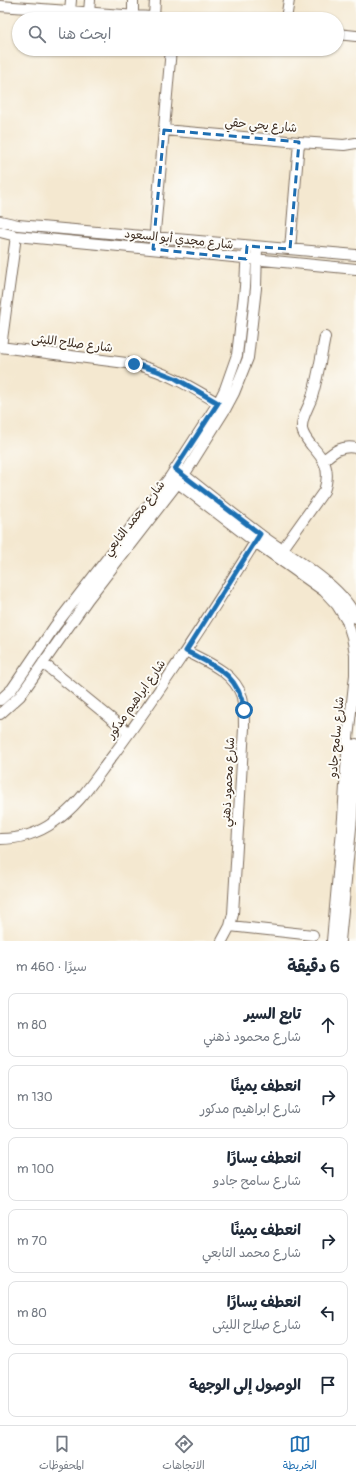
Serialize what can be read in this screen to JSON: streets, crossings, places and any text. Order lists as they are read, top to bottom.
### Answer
{
  "streets": {
    "street": [
      "شارع يحي حقي",
      "شارع مجدي أبو السعود",
      "شارع صلاح الليثى",
      "شارع محمد التابعي",
      "شارع ابراهيم مدكور",
      "شارع سامح جادو",
      "شارع محمود ذهني"
    ]
  },
  "crossings": [
    ["شارع مجدي أبو السعود", "شارع محمد التابعي"],
    ["شارع صلاح الليثى", "شارع محمد التابعي"],
    ["شارع محمد التابعي", "شارع سامح جادو"],
    ["شارع ابراهيم مدكور", "شارع سامح جادو"],
    ["شارع ابراهيم مدكور", "شارع محمود ذهني"]
  ],
  "page": {
    "search": "ابحث هنا",
    "heading": ["6 دقيقة", "سيرًا · 460 m"],
    "list": [
      ["تابع السير", "شارع محمود ذهني", "80 m"],
      ["انعطف يمينًا", "شارع ابراهيم مدكور", "130 m"],
      ["انعطف يسارًا", "شارع سامح جادو", "100 m"],
      ["انعطف يمينًا", "شارع محمد التابعي", "70 m"],
      ["انعطف يسارًا", "شارع صلاح الليثى", "80 m"],
      "الوصول إلى الوجهة"
    ],
    "nav": ["الخريطة", "الاتجاهات", "المحفوظات"]
  }
}
